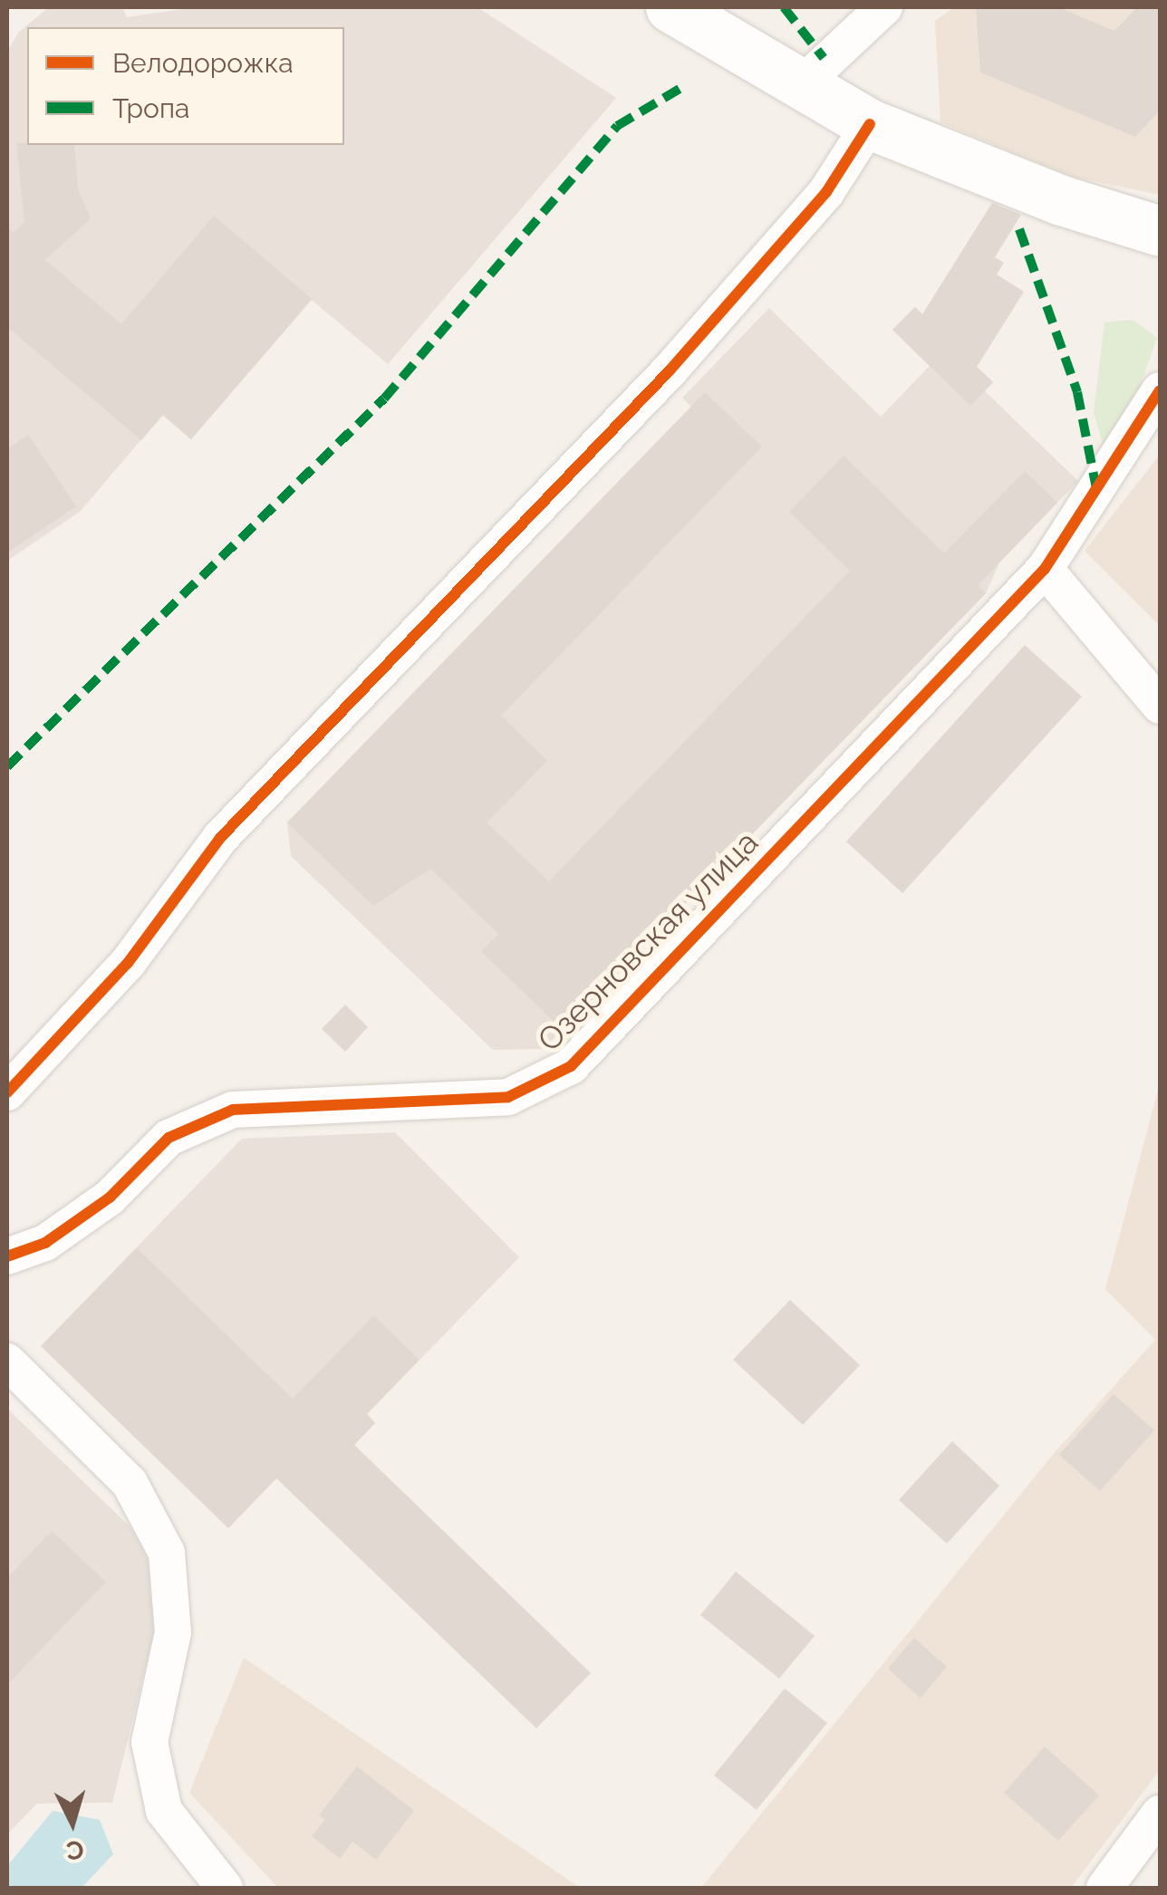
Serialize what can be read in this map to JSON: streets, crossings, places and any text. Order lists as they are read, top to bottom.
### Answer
{
  "streets": {
    "street": ["Озерновская улица"]
  },
  "legend": ["Велодорожка", "Тропа"],
  "north": "bottom"
}
